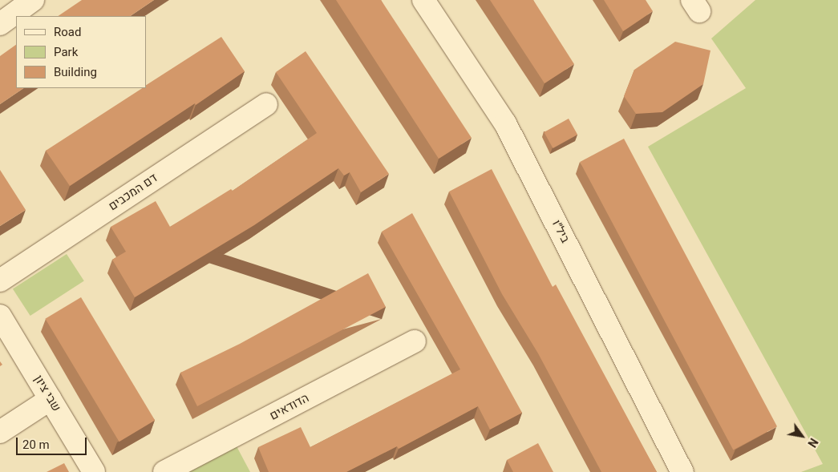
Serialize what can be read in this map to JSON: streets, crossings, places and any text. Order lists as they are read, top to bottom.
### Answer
{
  "streets": {
    "street": [
      "דם המכבים",
      "ביל״ו",
      "שבי ציון",
      "הדודאים"
    ]
  },
  "legend": ["Road", "Park", "Building"],
  "scale_bar": "20 m",
  "north": "bottom right"
}
